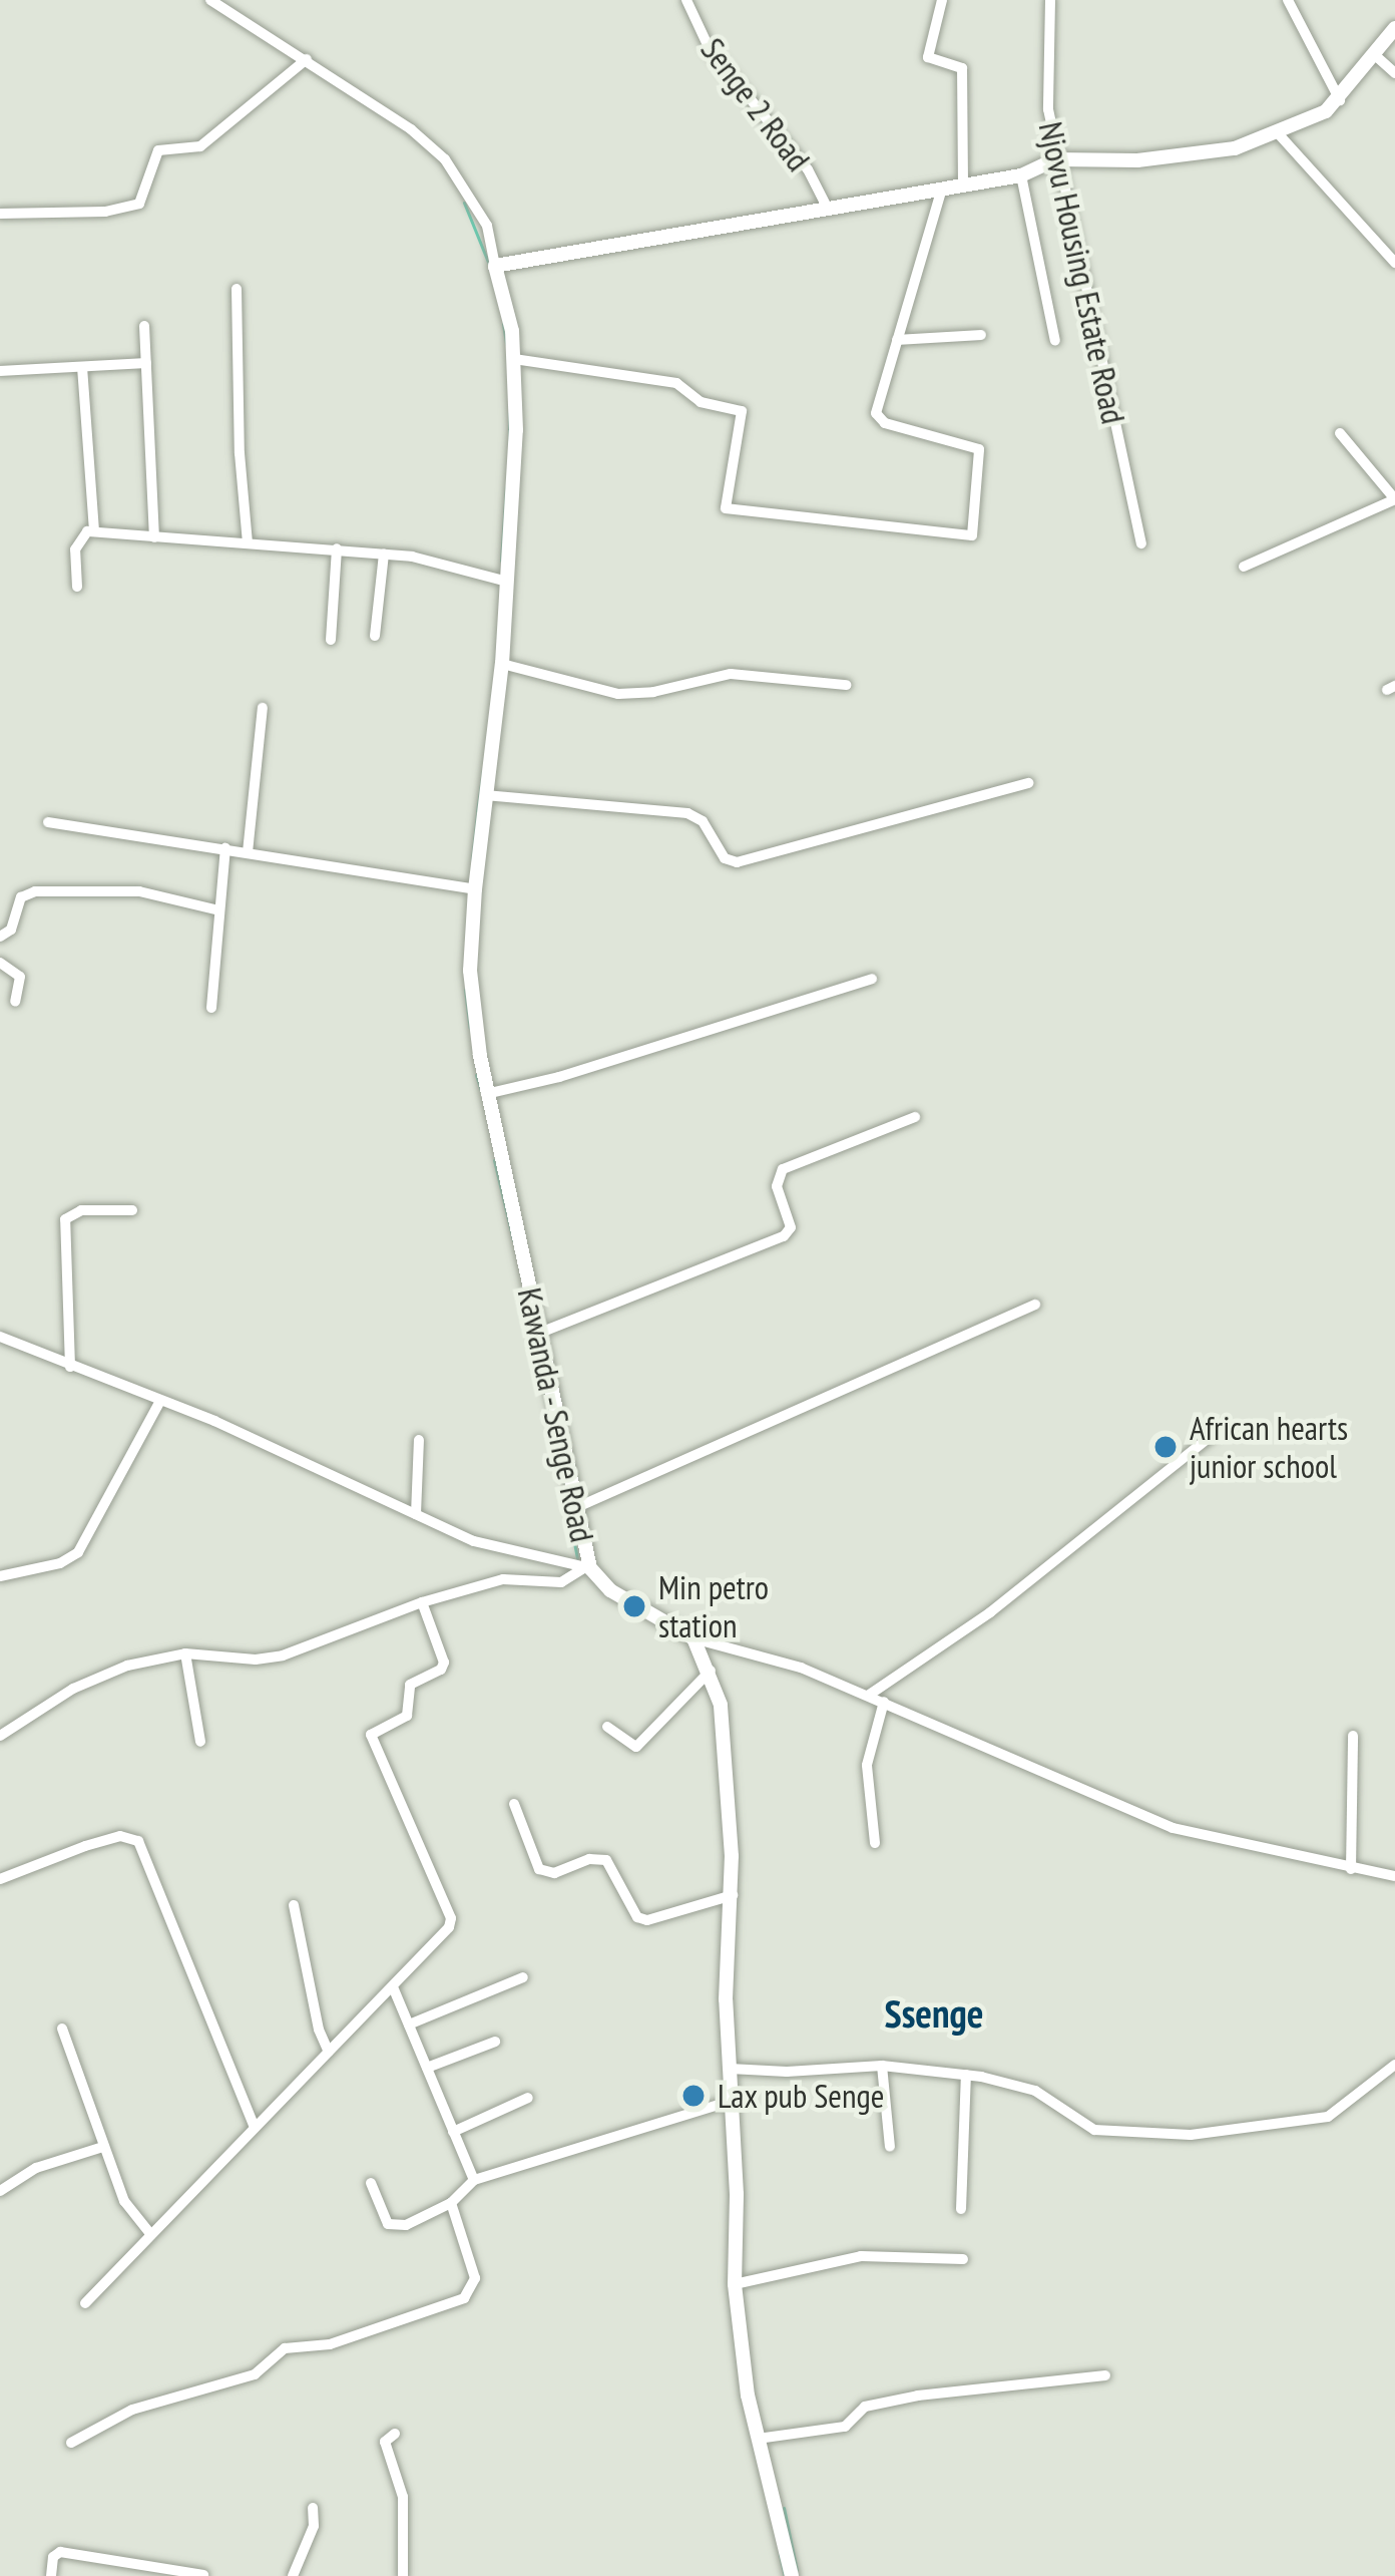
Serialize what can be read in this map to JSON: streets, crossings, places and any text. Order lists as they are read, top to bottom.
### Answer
{
  "streets": {
    "street": ["Senge 2 Road", "Njovu Housing Estate Road", "Kawanda - Senge Road"]
  },
  "districts": ["Ssenge"],
  "places": ["African hearts junior school", "Min petro station", "Lax pub Senge"]
}
